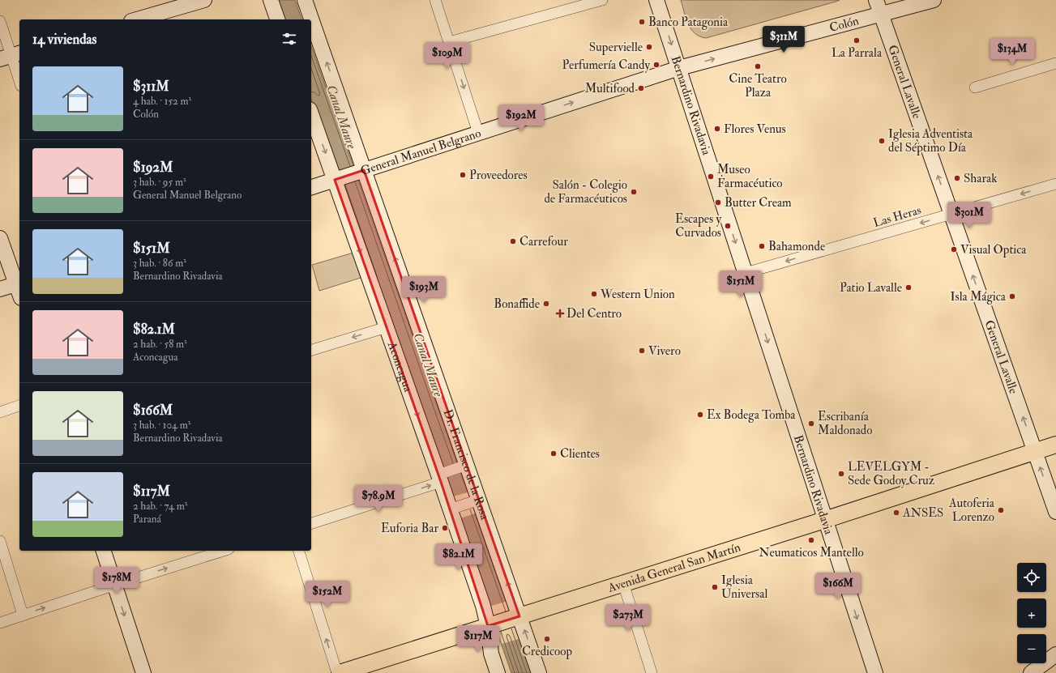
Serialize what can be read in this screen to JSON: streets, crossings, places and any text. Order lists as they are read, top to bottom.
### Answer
{
  "streets": {
    "main road": ["Avenida General San Martín"],
    "street": [
      "Colón",
      "General Lavalle",
      "Bernardino Rivadavia",
      "General Manuel Belgrano",
      "Las Heras",
      "Aconcagua",
      "Dr. Francisco de la Rosa"
    ]
  },
  "crossings": [
    ["Colón", "General Lavalle"],
    ["Colón", "Bernardino Rivadavia"],
    ["Colón", "General Manuel Belgrano"],
    ["General Lavalle", "Las Heras"],
    ["General Lavalle", "Avenida General San Martín"],
    ["Bernardino Rivadavia", "General Manuel Belgrano"],
    ["Bernardino Rivadavia", "Las Heras"],
    ["Bernardino Rivadavia", "Avenida General San Martín"],
    ["General Manuel Belgrano", "Aconcagua"],
    ["General Manuel Belgrano", "Dr. Francisco de la Rosa"],
    ["Aconcagua", "Avenida General San Martín"],
    ["Dr. Francisco de la Rosa", "Avenida General San Martín"]
  ],
  "one_way": [
    "Colón",
    "General Lavalle",
    "Bernardino Rivadavia",
    "Las Heras",
    "Aconcagua",
    "Dr. Francisco de la Rosa"
  ],
  "water": ["Canal Maure"],
  "places": {
    "other": [
      "Banco Patagonia",
      "La Parrala",
      "Supervielle",
      "Perfumería Candy",
      "Cine Teatro Plaza",
      "Multifood",
      "Flores Venus",
      "Iglesia Adventista del Séptimo Día",
      "Proveedores",
      "Museo Farmacéutico",
      "Sharak",
      "Salón - Colegio de Farmacéuticos",
      "Butter Cream",
      "Escapes y Curvados",
      "Carrefour",
      "Bahamonde",
      "Visual Optica",
      "Patio Lavalle",
      "Western Union",
      "Isla Mágica",
      "Bonaffide",
      "Vivero",
      "Ex Bodega Tomba",
      "Escribanía Maldonado",
      "Clientes",
      "LEVELGYM - Sede Godoy Cruz",
      "Autoferia Lorenzo",
      "ANSES",
      "Euforia Bar",
      "Neumaticos Mantello",
      "Iglesia Universal",
      "Credicoop"
    ],
    "health": ["Del Centro"]
  },
  "page": {
    "heading": "14 viviendas",
    "price": [
      "$311M",
      "$134M",
      "$109M",
      "$192M",
      "$301M",
      "$151M",
      "$193M",
      "$78.9M",
      "$82.1M",
      "$178M",
      "$166M",
      "$152M",
      "$273M",
      "$117M"
    ],
    "list": [
      {
        "name": "$311M",
        "note": "4 hab. · 152 m² · Colón"
      },
      {
        "name": "$192M",
        "note": "3 hab. · 95 m² · General Manuel Belgrano"
      },
      {
        "name": "$151M",
        "note": "3 hab. · 86 m² · Bernardino Rivadavia"
      },
      {
        "name": "$82.1M",
        "note": "2 hab. · 58 m² · Aconcagua"
      },
      {
        "name": "$166M",
        "note": "3 hab. · 104 m² · Bernardino Rivadavia"
      },
      {
        "name": "$117M",
        "note": "2 hab. · 74 m² · Paraná"
      }
    ],
    "map_buttons": ["+", "−"]
  }
}
